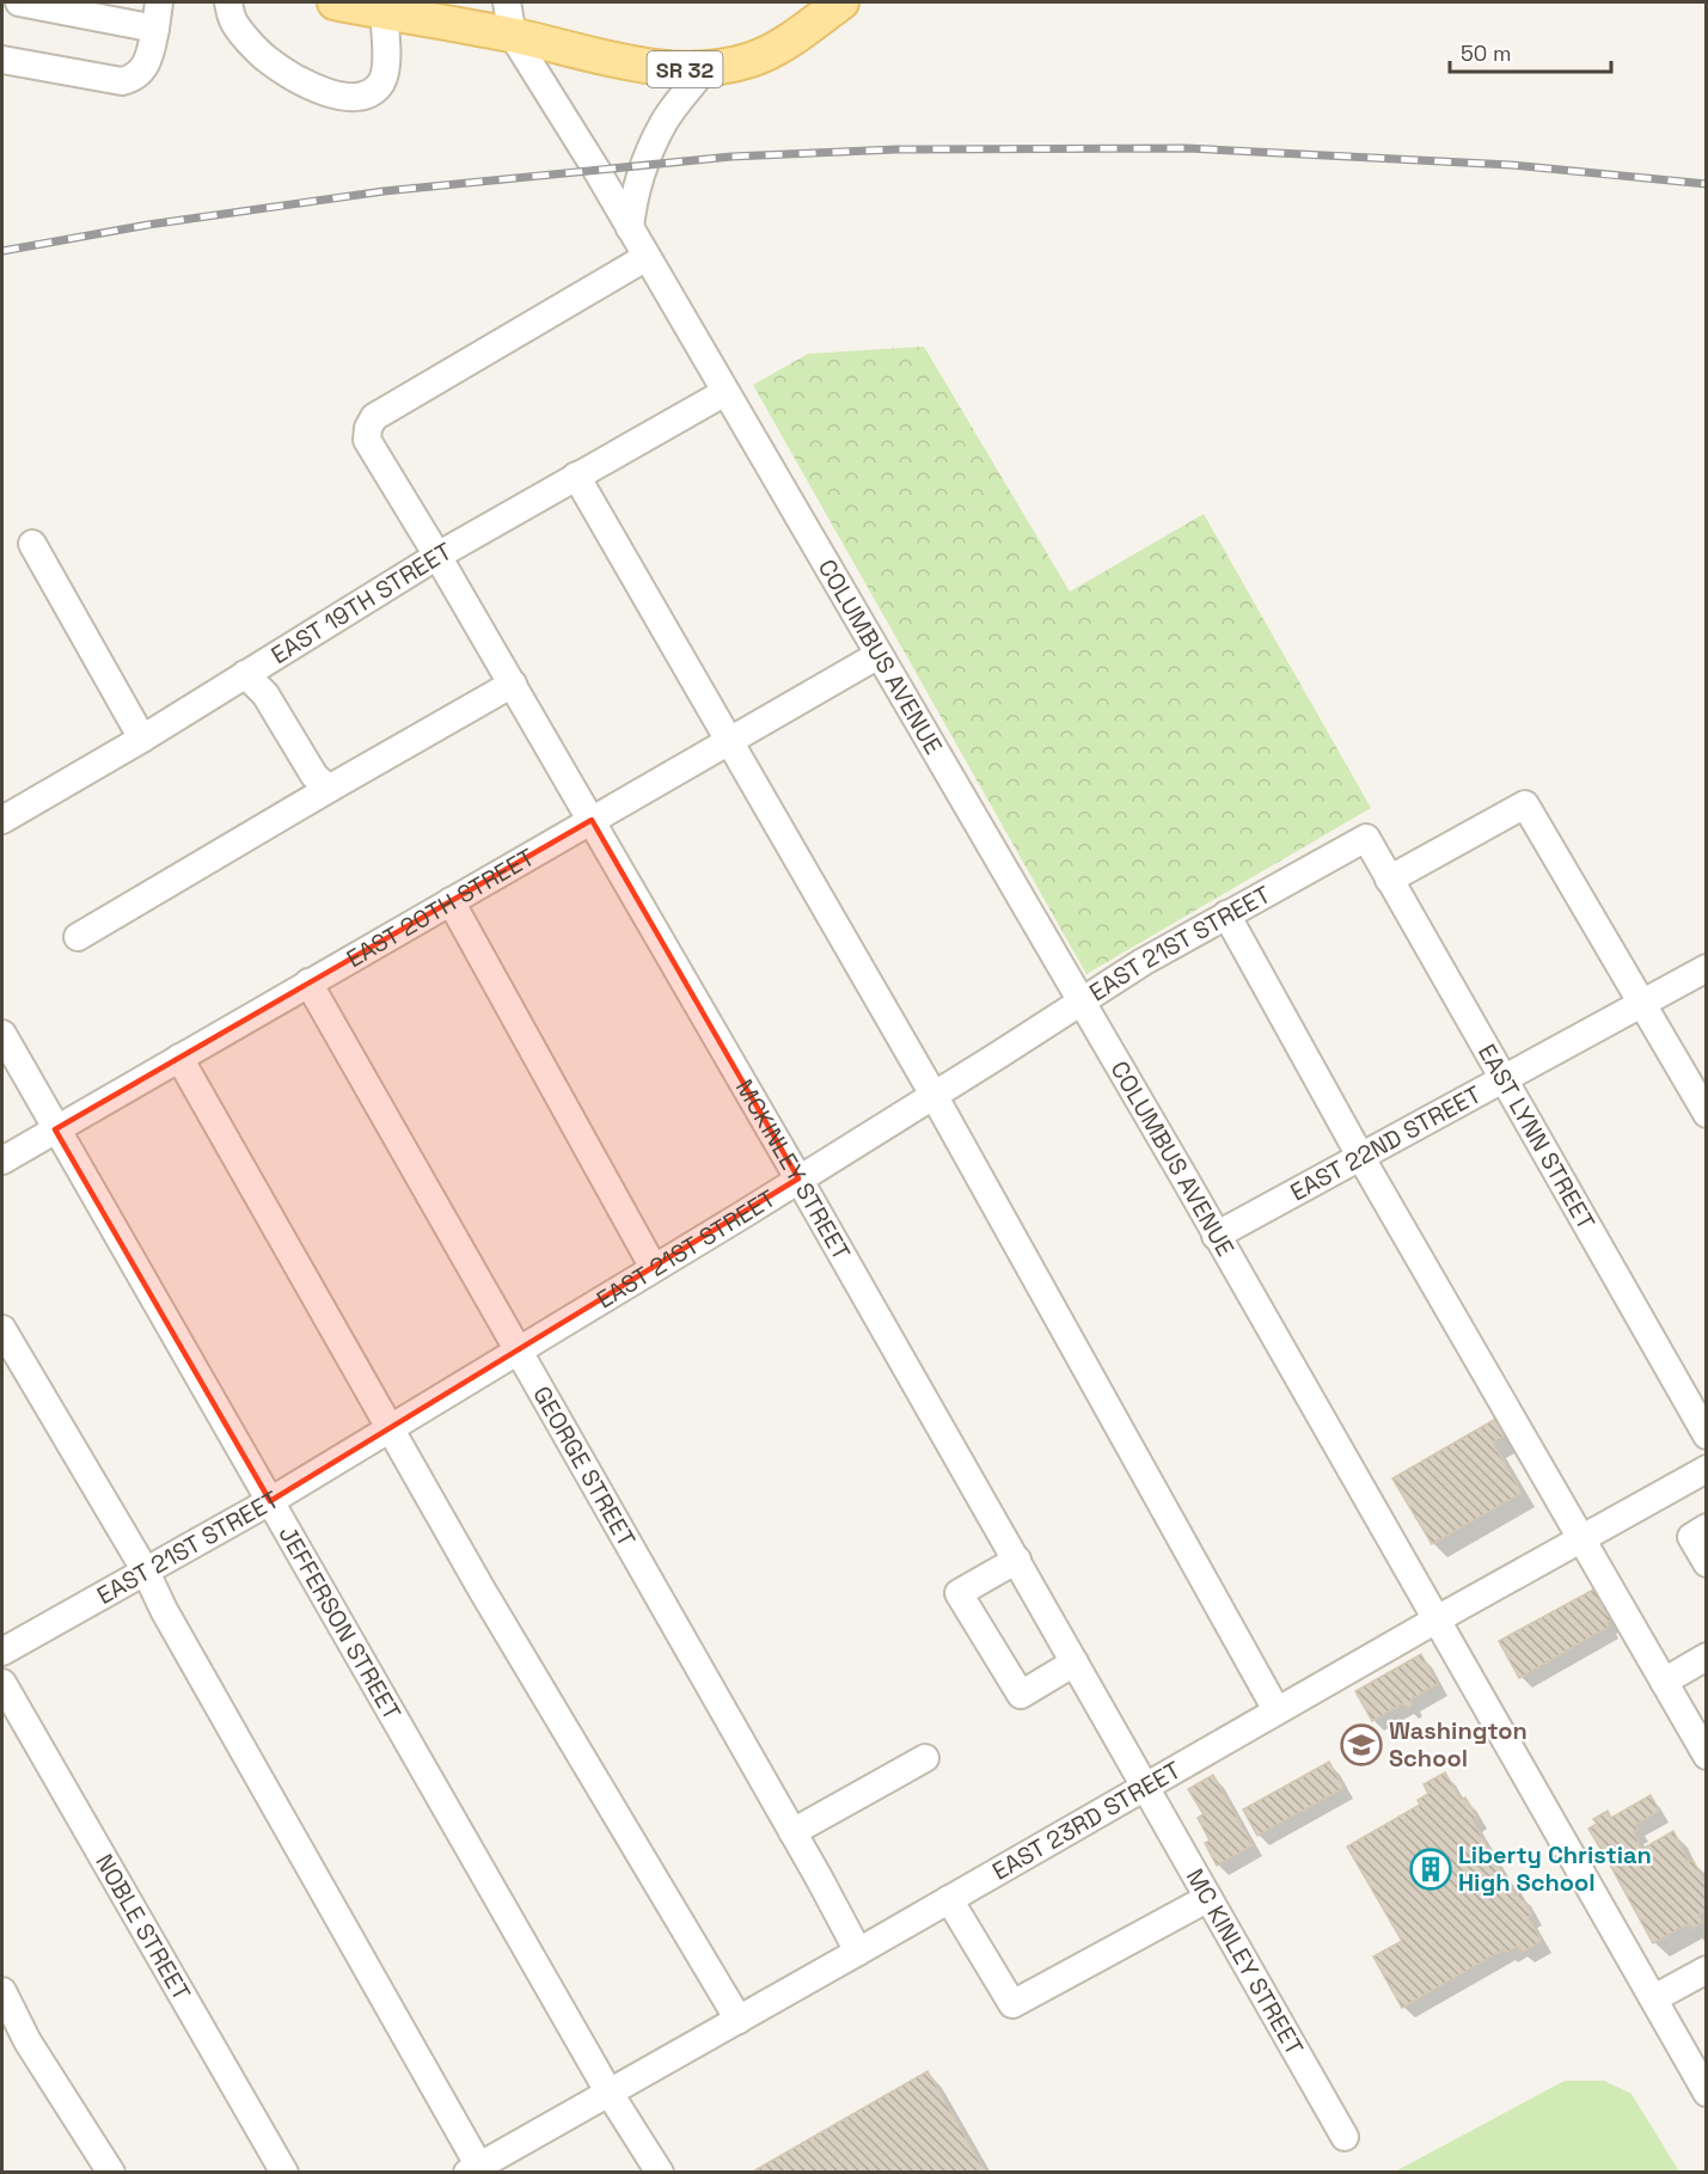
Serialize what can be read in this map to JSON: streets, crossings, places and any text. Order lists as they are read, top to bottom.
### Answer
{
  "streets": {
    "main road": ["SR 32"],
    "street": [
      "EAST 19TH STREET",
      "COLUMBUS AVENUE",
      "EAST 20TH STREET",
      "EAST 21ST STREET",
      "EAST LYNN STREET",
      "EAST 22ND STREET",
      "MCKINLEY STREET",
      "GEORGE STREET",
      "JEFFERSON STREET",
      "EAST 23RD STREET",
      "NOBLE STREET",
      "MC KINLEY STREET"
    ]
  },
  "crossings": [
    ["SR 32", "COLUMBUS AVENUE"],
    ["EAST 19TH STREET", "COLUMBUS AVENUE"],
    ["EAST 19TH STREET", "MCKINLEY STREET"],
    ["COLUMBUS AVENUE", "EAST 20TH STREET"],
    ["COLUMBUS AVENUE", "EAST 21ST STREET"],
    ["COLUMBUS AVENUE", "EAST 22ND STREET"],
    ["COLUMBUS AVENUE", "MCKINLEY STREET"],
    ["COLUMBUS AVENUE", "EAST 23RD STREET"],
    ["EAST 20TH STREET", "MCKINLEY STREET"],
    ["EAST 20TH STREET", "GEORGE STREET"],
    ["EAST 20TH STREET", "JEFFERSON STREET"],
    ["EAST 21ST STREET", "EAST LYNN STREET"],
    ["EAST 21ST STREET", "MCKINLEY STREET"],
    ["EAST 21ST STREET", "GEORGE STREET"],
    ["EAST 21ST STREET", "JEFFERSON STREET"],
    ["EAST LYNN STREET", "EAST 22ND STREET"],
    ["MCKINLEY STREET", "EAST 23RD STREET"],
    ["MCKINLEY STREET", "MC KINLEY STREET"],
    ["GEORGE STREET", "EAST 23RD STREET"],
    ["JEFFERSON STREET", "EAST 23RD STREET"],
    ["EAST 23RD STREET", "MC KINLEY STREET"]
  ],
  "places": {
    "school or university": ["Washington School"],
    "building": ["Liberty Christian High School"]
  },
  "scale_bar": "50 m"
}
